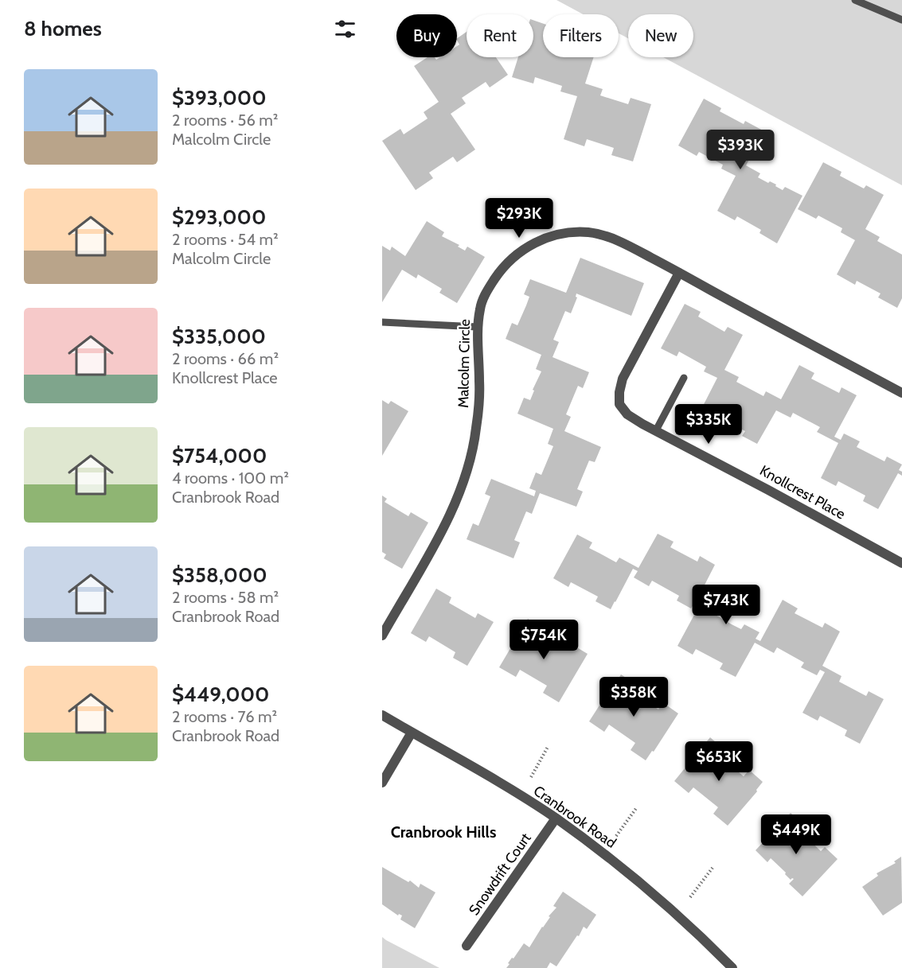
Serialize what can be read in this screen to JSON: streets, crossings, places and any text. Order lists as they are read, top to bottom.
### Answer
{
  "streets": {
    "street": [
      "Malcolm Circle",
      "Knollcrest Place",
      "Cranbrook Road",
      "Snowdrift Court"
    ]
  },
  "crossings": [
    ["Malcolm Circle", "Knollcrest Place"],
    ["Cranbrook Road", "Snowdrift Court"]
  ],
  "districts": ["Cranbrook Hills"],
  "page": {
    "heading": "8 homes",
    "chip": [
      "Buy",
      "Rent",
      "Filters",
      "New"
    ],
    "list": [
      {
        "name": "$393,000",
        "note": "2 rooms · 56 m² · Malcolm Circle"
      },
      {
        "name": "$293,000",
        "note": "2 rooms · 54 m² · Malcolm Circle"
      },
      {
        "name": "$335,000",
        "note": "2 rooms · 66 m² · Knollcrest Place"
      },
      {
        "name": "$754,000",
        "note": "4 rooms · 100 m² · Cranbrook Road"
      },
      {
        "name": "$358,000",
        "note": "2 rooms · 58 m² · Cranbrook Road"
      },
      {
        "name": "$449,000",
        "note": "2 rooms · 76 m² · Cranbrook Road"
      }
    ],
    "price": [
      "$393K",
      "$293K",
      "$335K",
      "$743K",
      "$754K",
      "$358K",
      "$653K",
      "$449K"
    ]
  }
}
